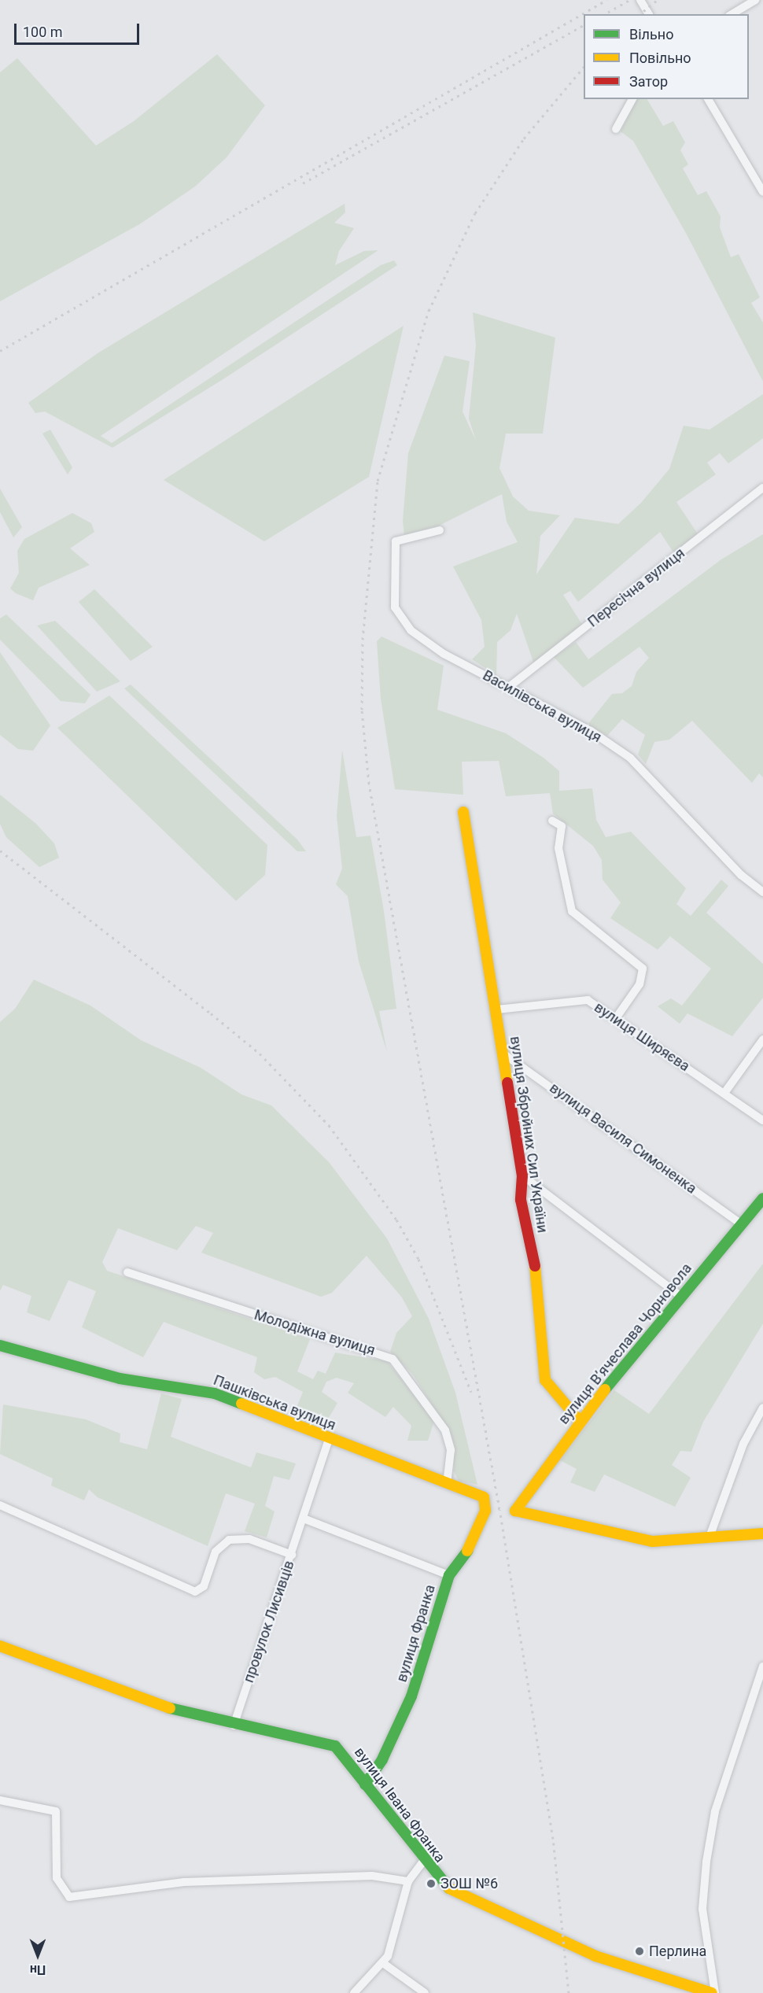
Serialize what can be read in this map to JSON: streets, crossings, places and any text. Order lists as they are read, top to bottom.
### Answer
{
  "streets": {
    "street": [
      "Пересічна вулиця",
      "Василівська вулиця",
      "вулиця Ширяєва",
      "вулиця Збройних Сил України",
      "вулиця Василя Симоненка",
      "Молодіжна вулиця",
      "вулиця Вʼячеслава Чорновола",
      "Пашківська вулиця",
      "провулок Лисивців",
      "вулиця Франка",
      "вулиця Івана Франка"
    ]
  },
  "crossings": [
    ["Пересічна вулиця", "Василівська вулиця"],
    ["вулиця Ширяєва", "вулиця Збройних Сил України"],
    ["вулиця Збройних Сил України", "вулиця Василя Симоненка"],
    ["вулиця Збройних Сил України", "вулиця Вʼячеслава Чорновола"],
    ["вулиця Василя Симоненка", "вулиця Вʼячеслава Чорновола"],
    ["Молодіжна вулиця", "Пашківська вулиця"],
    ["Пашківська вулиця", "провулок Лисивців"],
    ["Пашківська вулиця", "вулиця Франка"],
    ["провулок Лисивців", "вулиця Івана Франка"],
    ["вулиця Франка", "вулиця Івана Франка"]
  ],
  "places": ["ЗОШ №6", "Перлина"],
  "legend": ["Вільно", "Повільно", "Затор"],
  "scale_bar": "100 m",
  "north": "bottom"
}
